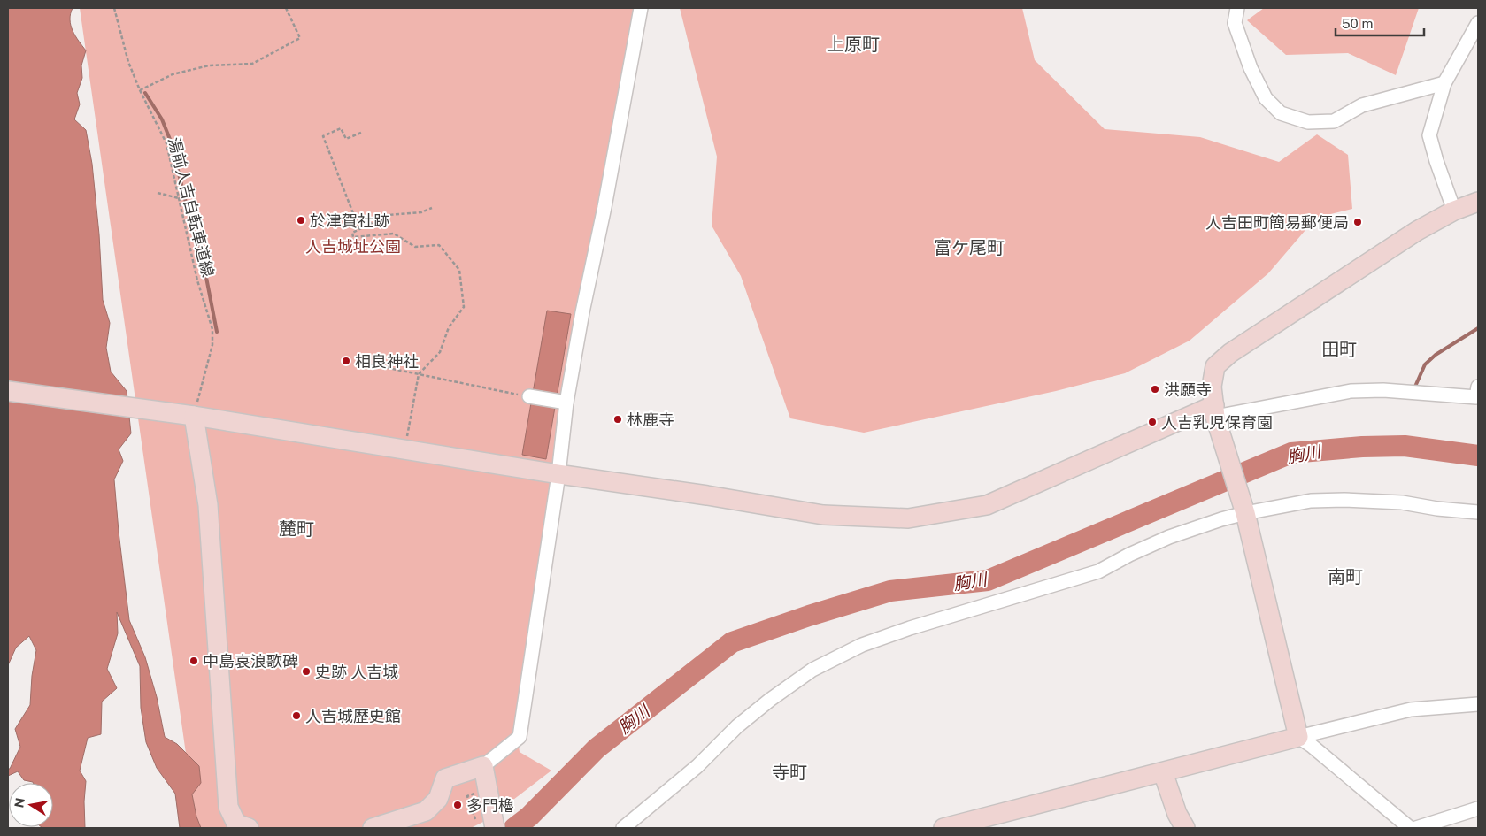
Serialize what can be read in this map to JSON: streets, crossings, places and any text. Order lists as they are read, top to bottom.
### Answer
{
  "streets": {
    "path": ["湯前人吉自転車道線"]
  },
  "districts": [
    "上原町",
    "富ケ尾町",
    "田町",
    "麓町",
    "南町",
    "寺町"
  ],
  "water": ["胸川"],
  "parks": ["人吉城址公園"],
  "places": [
    "於津賀社跡",
    "人吉田町簡易郵便局",
    "相良神社",
    "洪願寺",
    "林鹿寺",
    "人吉乳児保育園",
    "中島哀浪歌碑",
    "史跡 人吉城",
    "人吉城歴史館",
    "多門櫓"
  ],
  "scale_bar": "50 m",
  "north": "left"
}
